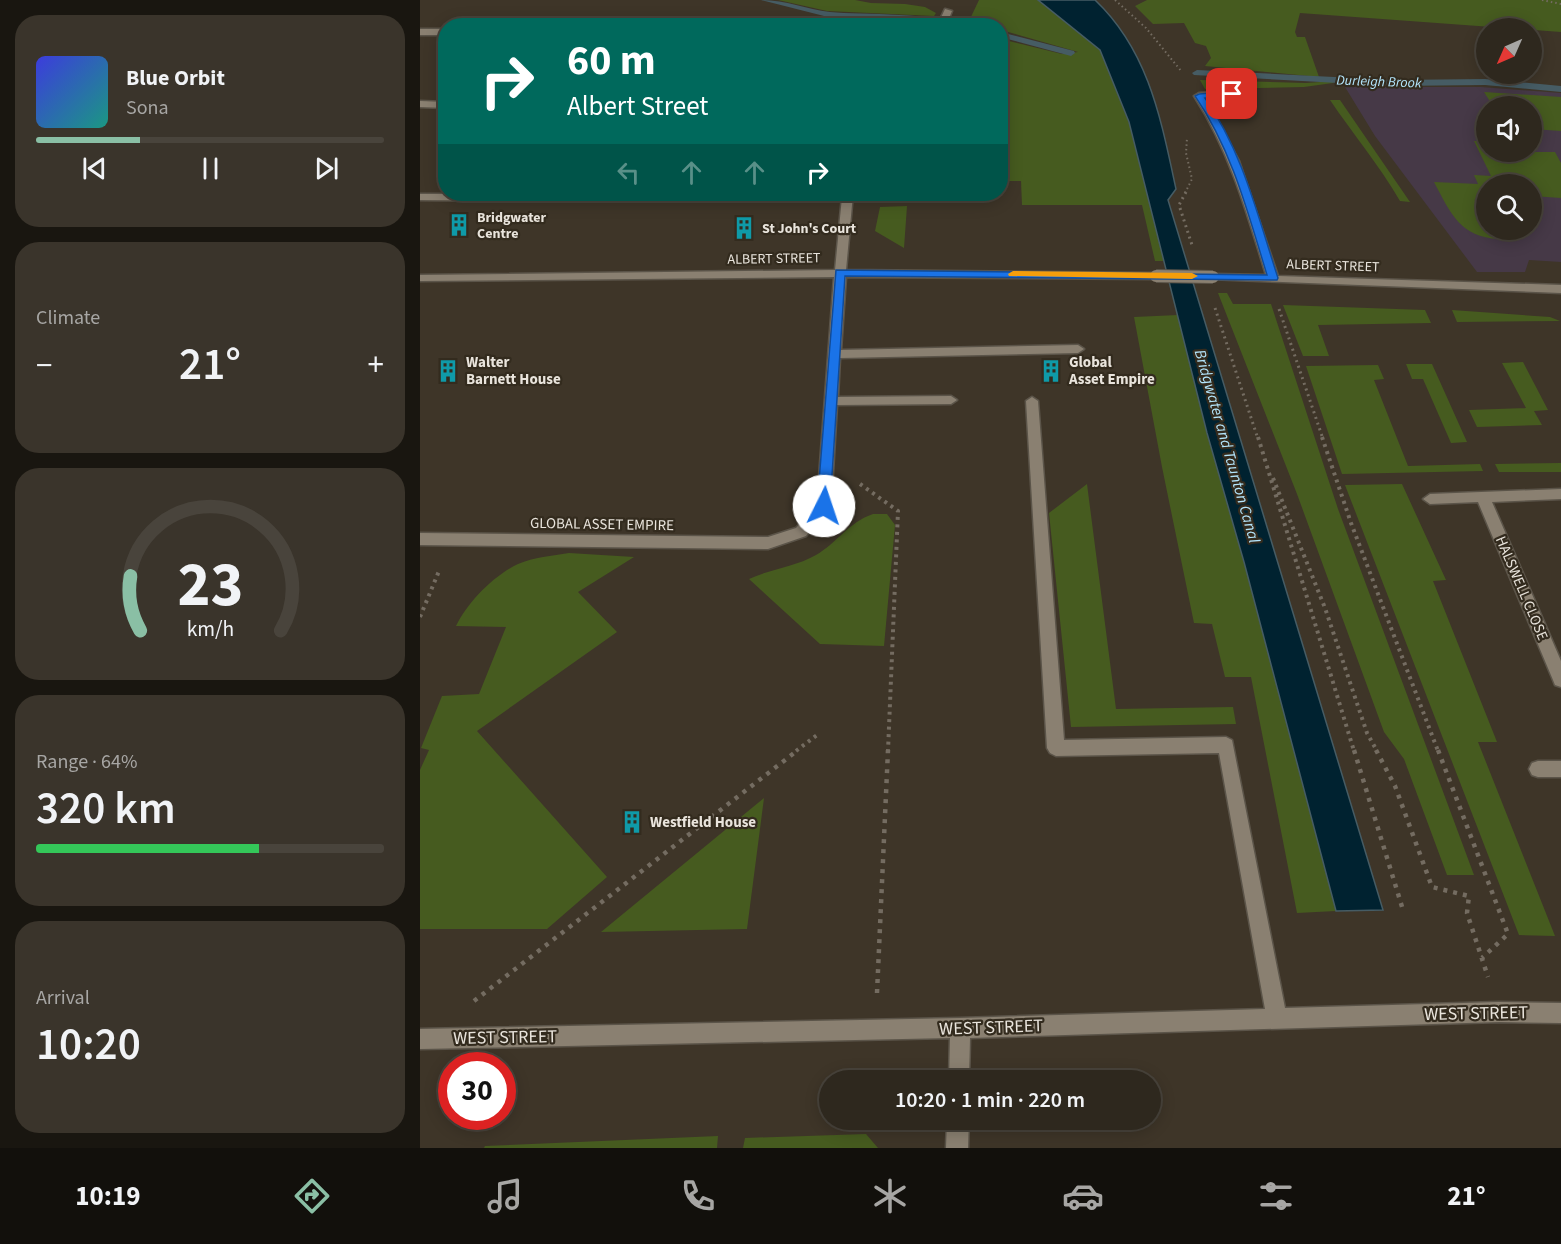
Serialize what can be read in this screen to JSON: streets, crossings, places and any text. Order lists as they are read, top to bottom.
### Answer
{
  "streets": {
    "street": [
      "ALBERT STREET",
      "GLOBAL ASSET EMPIRE",
      "HALSWELL CLOSE",
      "WEST STREET"
    ]
  },
  "crossings": [
    ["ALBERT STREET", "GLOBAL ASSET EMPIRE"]
  ],
  "water": ["Durleigh Brook", "Bridgwater and Taunton Canal"],
  "places": {
    "building": [
      "Bridgwater Centre",
      "St John's Court",
      "Walter Barnett House",
      "Global Asset Empire",
      "Westfield House"
    ]
  },
  "north": "bottom left",
  "page": {
    "turn": ["60 m", "Albert Street"],
    "song": ["Blue Orbit", "Sona"],
    "tile": [
      "Climate",
      ["Range · 64%", "320 km"],
      ["Arrival", "10:20"]
    ],
    "heat": ["−", "21°", "+"],
    "limit": "30",
    "trip": "10:20 · 1 min · 220 m",
    "tabs": ["10:19", "21°"],
    "gauge": ["23", "km/h"]
  }
}
